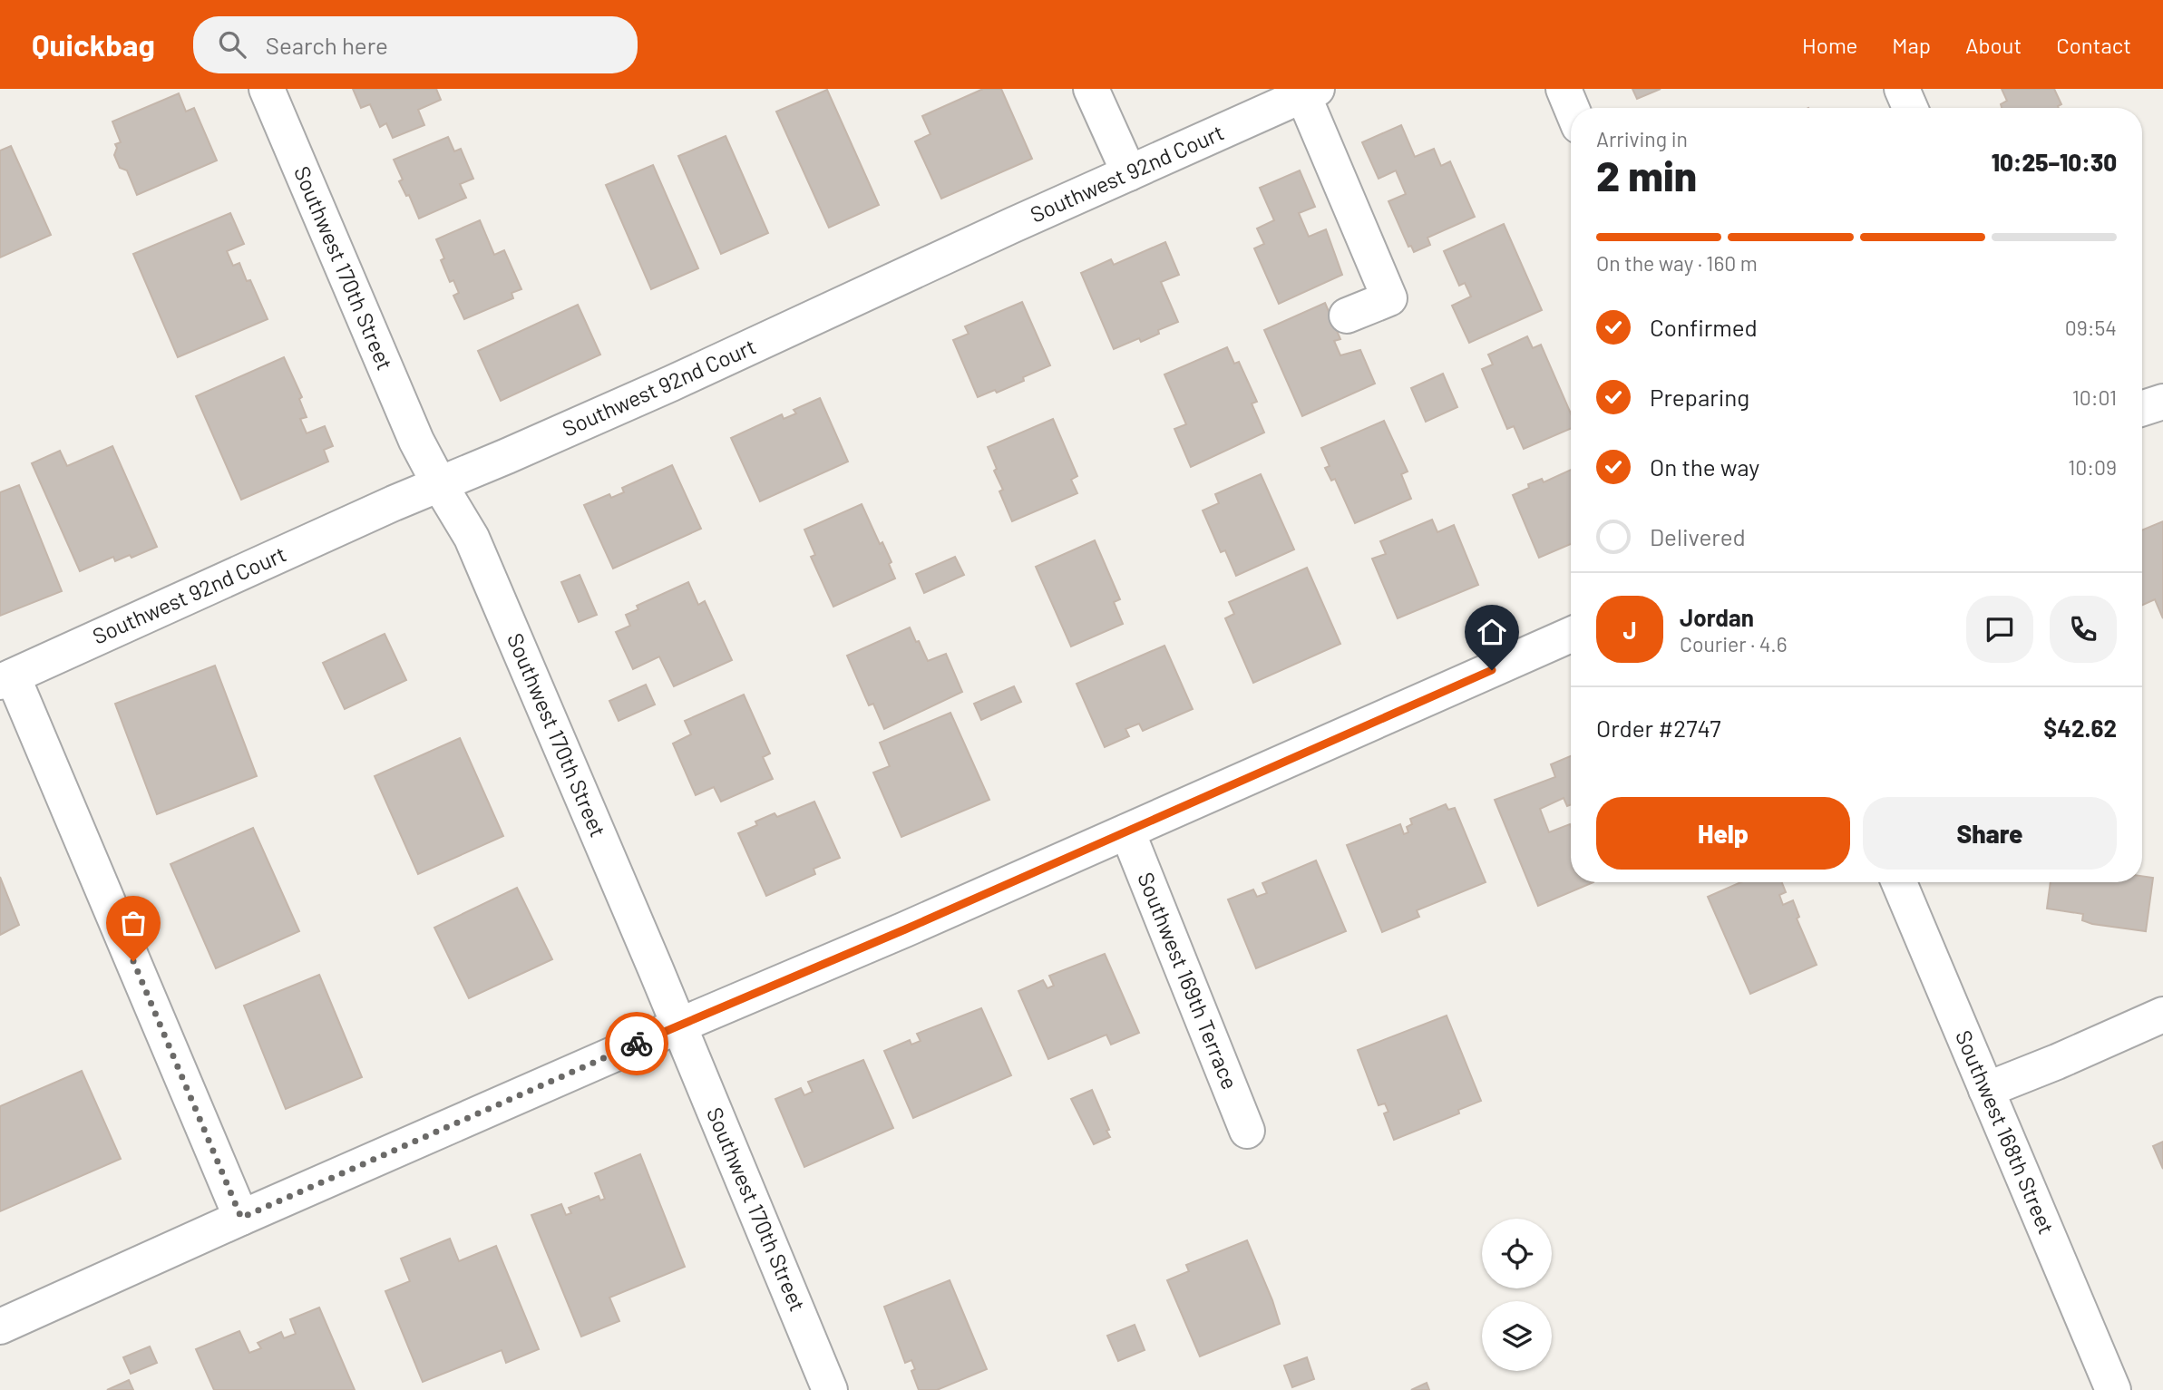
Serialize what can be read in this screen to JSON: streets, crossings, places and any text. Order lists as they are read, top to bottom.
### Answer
{
  "streets": {
    "street": [
      "Southwest 92nd Court",
      "Southwest 170th Street",
      "Southwest 169th Terrace",
      "Southwest 168th Street"
    ]
  },
  "crossings": [
    ["Southwest 92nd Court", "Southwest 170th Street"]
  ],
  "page": {
    "header": "Quickbag",
    "search": "Search here",
    "nav": [
      "Home",
      "Map",
      "About",
      "Contact"
    ],
    "heading": ["2 min", "Arriving in", "10:25–10:30"],
    "panel": [
      "Jordan",
      "Courier · 4.6",
      "Order #2747",
      "$42.62"
    ],
    "bar": "On the way · 160 m",
    "list": [
      ["Confirmed", "09:54"],
      ["Preparing", "10:01"],
      ["On the way", "10:09"],
      "Delivered"
    ],
    "round": "J",
    "buttons": ["Help", "Share"]
  }
}
